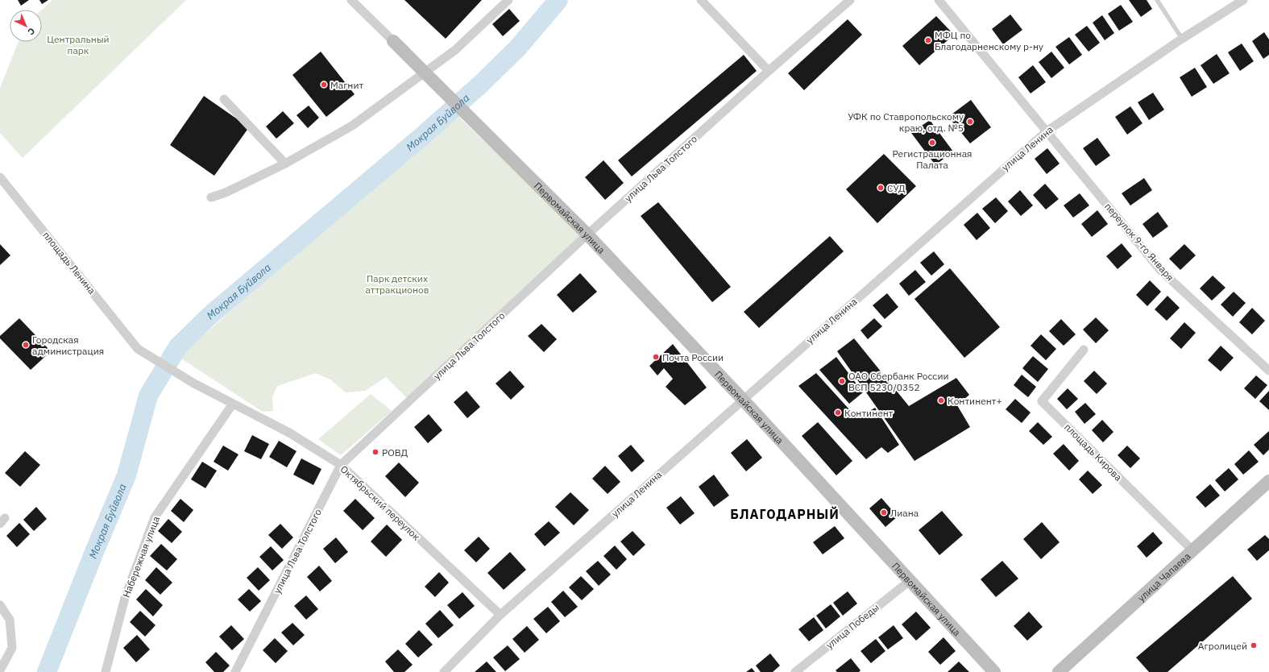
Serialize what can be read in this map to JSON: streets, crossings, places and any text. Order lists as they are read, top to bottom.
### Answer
{
  "streets": {
    "main road": ["Первомайская улица", "улица Чапаева"],
    "street": [
      "улица Ленина",
      "улица Льва Толстого",
      "переулок 9-го Января",
      "площадь Ленина",
      "площадь Кирова",
      "Октябрьский переулок",
      "Набережная улица",
      "улица Победы"
    ]
  },
  "crossings": [
    ["улица Ленина", "Первомайская улица"],
    ["улица Ленина", "переулок 9-го Января"],
    ["улица Ленина", "Октябрьский переулок"],
    ["улица Льва Толстого", "Первомайская улица"],
    ["улица Льва Толстого", "Октябрьский переулок"],
    ["Первомайская улица", "улица Победы"],
    ["площадь Ленина", "Октябрьский переулок"],
    ["площадь Кирова", "улица Чапаева"],
    ["Октябрьский переулок", "Набережная улица"]
  ],
  "districts": ["БЛАГОДАРНЫЙ"],
  "water": ["Мокрая Буйвола"],
  "parks": ["Центральный парк", "Парк детских аттракционов"],
  "places": [
    "МФЦ по Благодарненскому р-ну",
    "Магнит",
    "УФК по Ставропольскому краю, отд. №5",
    "Регистрационная Палата",
    "СУД",
    "Городская администрация",
    "Почта России",
    "ОАО Сбербанк России ВСП 5230/0352",
    "Континент+",
    "Континент",
    "РОВД",
    "Лиана",
    "Агролицей"
  ],
  "north": "bottom right"
}
